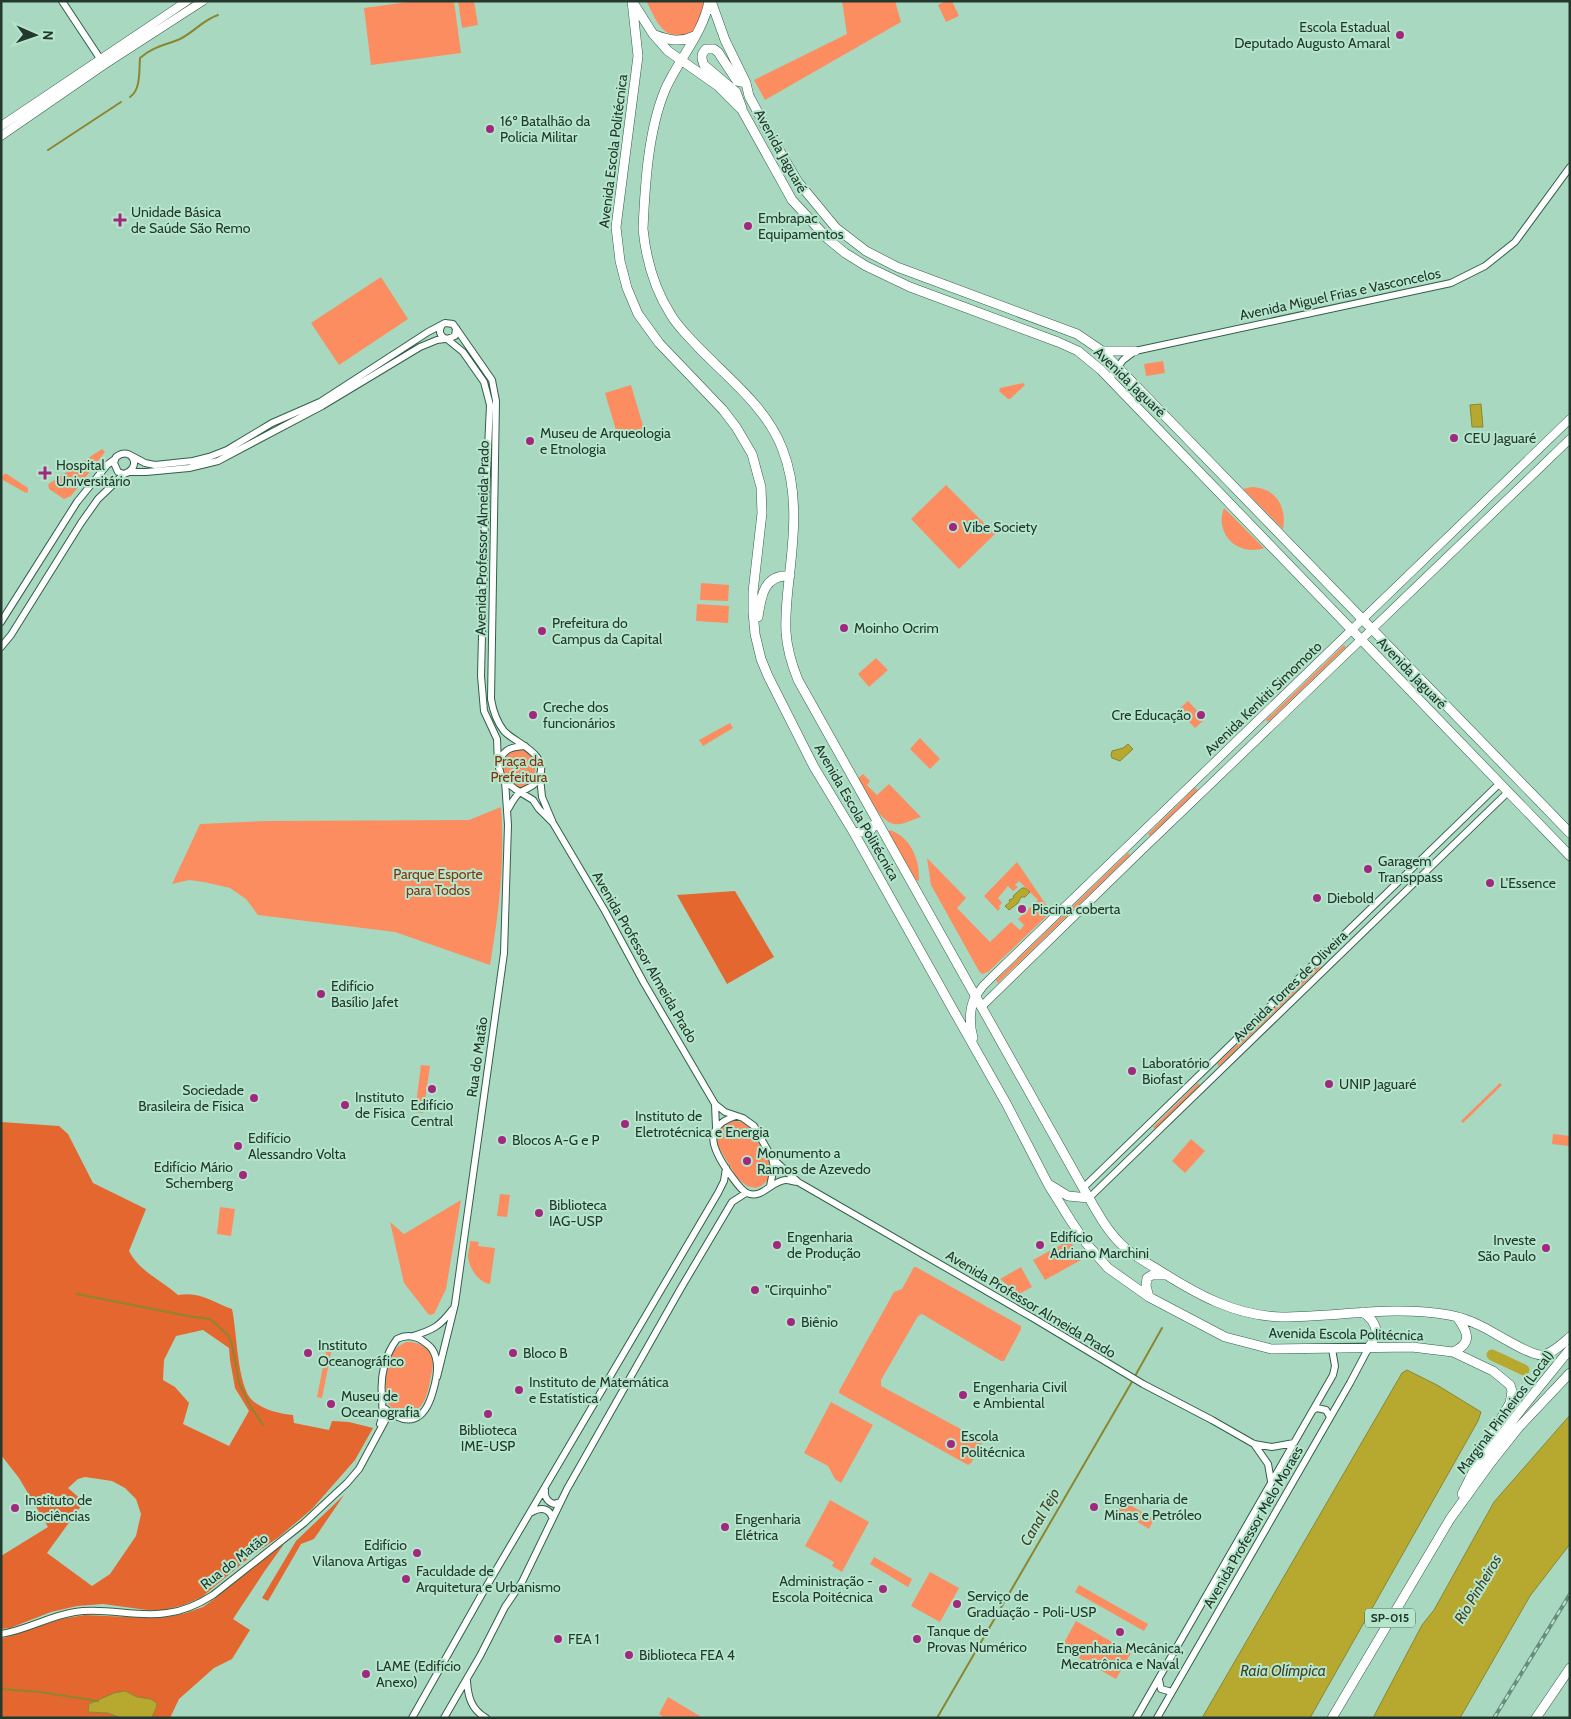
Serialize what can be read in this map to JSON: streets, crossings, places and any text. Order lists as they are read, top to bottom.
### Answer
{
  "streets": {
    "highway": [
      "Avenida Escola Politécnica",
      "Avenida Jaguaré",
      "Marginal Pinheiros (Local)",
      "SP-015"
    ],
    "main road": ["Avenida Kenkiti Simomoto"],
    "street": [
      "Avenida Miguel Frias e Vasconcelos",
      "Avenida Professor Almeida Prado",
      "Avenida Torres de Oliveira",
      "Rua do Matão",
      "Avenida Professor Melo Moraes"
    ]
  },
  "crossings": [
    ["Avenida Escola Politécnica", "Avenida Jaguaré"],
    ["Avenida Escola Politécnica", "Avenida Kenkiti Simomoto"],
    ["Avenida Escola Politécnica", "Avenida Torres de Oliveira"],
    ["Avenida Escola Politécnica", "Marginal Pinheiros (Local)"],
    ["Avenida Escola Politécnica", "Avenida Professor Melo Moraes"],
    ["Avenida Jaguaré", "Avenida Miguel Frias e Vasconcelos"],
    ["Avenida Jaguaré", "Avenida Kenkiti Simomoto"],
    ["Avenida Jaguaré", "Avenida Torres de Oliveira"],
    ["Avenida Professor Almeida Prado", "Rua do Matão"],
    ["Avenida Professor Almeida Prado", "Avenida Professor Melo Moraes"],
    ["Marginal Pinheiros (Local)", "SP-015"]
  ],
  "water": ["Canal Tejo", "Rio Pinheiros", "Raia Olímpica"],
  "parks": ["Praça da Prefeitura", "Parque Esporte para Todos"],
  "places": {
    "other": [
      "Escola Estadual Deputado Augusto Amaral",
      "16º Batalhão da Polícia Militar",
      "Embrapac Equipamentos",
      "CEU Jaguaré",
      "Museu de Arqueologia e Etnologia",
      "Vibe Society",
      "Moinho Ocrim",
      "Prefeitura do Campus da Capital",
      "Creche dos funcionários",
      "Cre Educação",
      "Garagem Transppass",
      "L'Essence",
      "Diebold",
      "Piscina coberta",
      "Edifício Basílio Jafet",
      "Laboratório Biofast",
      "UNIP Jaguaré",
      "Edifício Central",
      "Sociedade Brasileira de Física",
      "Instituto de Física",
      "Instituto de Eletrotécnica e Energia",
      "Blocos A-G e P",
      "Edifício Alessandro Volta",
      "Monumento a Ramos de Azevedo",
      "Edifício Mário Schemberg",
      "Biblioteca IAG-USP",
      "Engenharia de Produção",
      "Edifício Adriano Marchini",
      "Investe São Paulo",
      "\"Cirquinho\"",
      "Biênio",
      "Instituto Oceanográfico",
      "Bloco B",
      "Instituto de Matemática e Estatística",
      "Engenharia Civil e Ambiental",
      "Museu de Oceanografia",
      "Biblioteca IME-USP",
      "Escola Politécnica",
      "Engenharia de Minas e Petróleo",
      "Instituto de Biociências",
      "Engenharia Elétrica",
      "Edifício Vilanova Artigas",
      "Faculdade de Arquitetura e Urbanismo",
      "Administração - Escola Poitécnica",
      "Serviço de Graduação - Poli-USP",
      "Engenharia Mecânica, Mecatrônica e Naval",
      "FEA 1",
      "Tanque de Provas Numérico",
      "Biblioteca FEA 4",
      "LAME (Edifício Anexo)"
    ],
    "health": ["Unidade Básica de Saúde São Remo", "Hospital Universitário"]
  },
  "north": "right"
}
